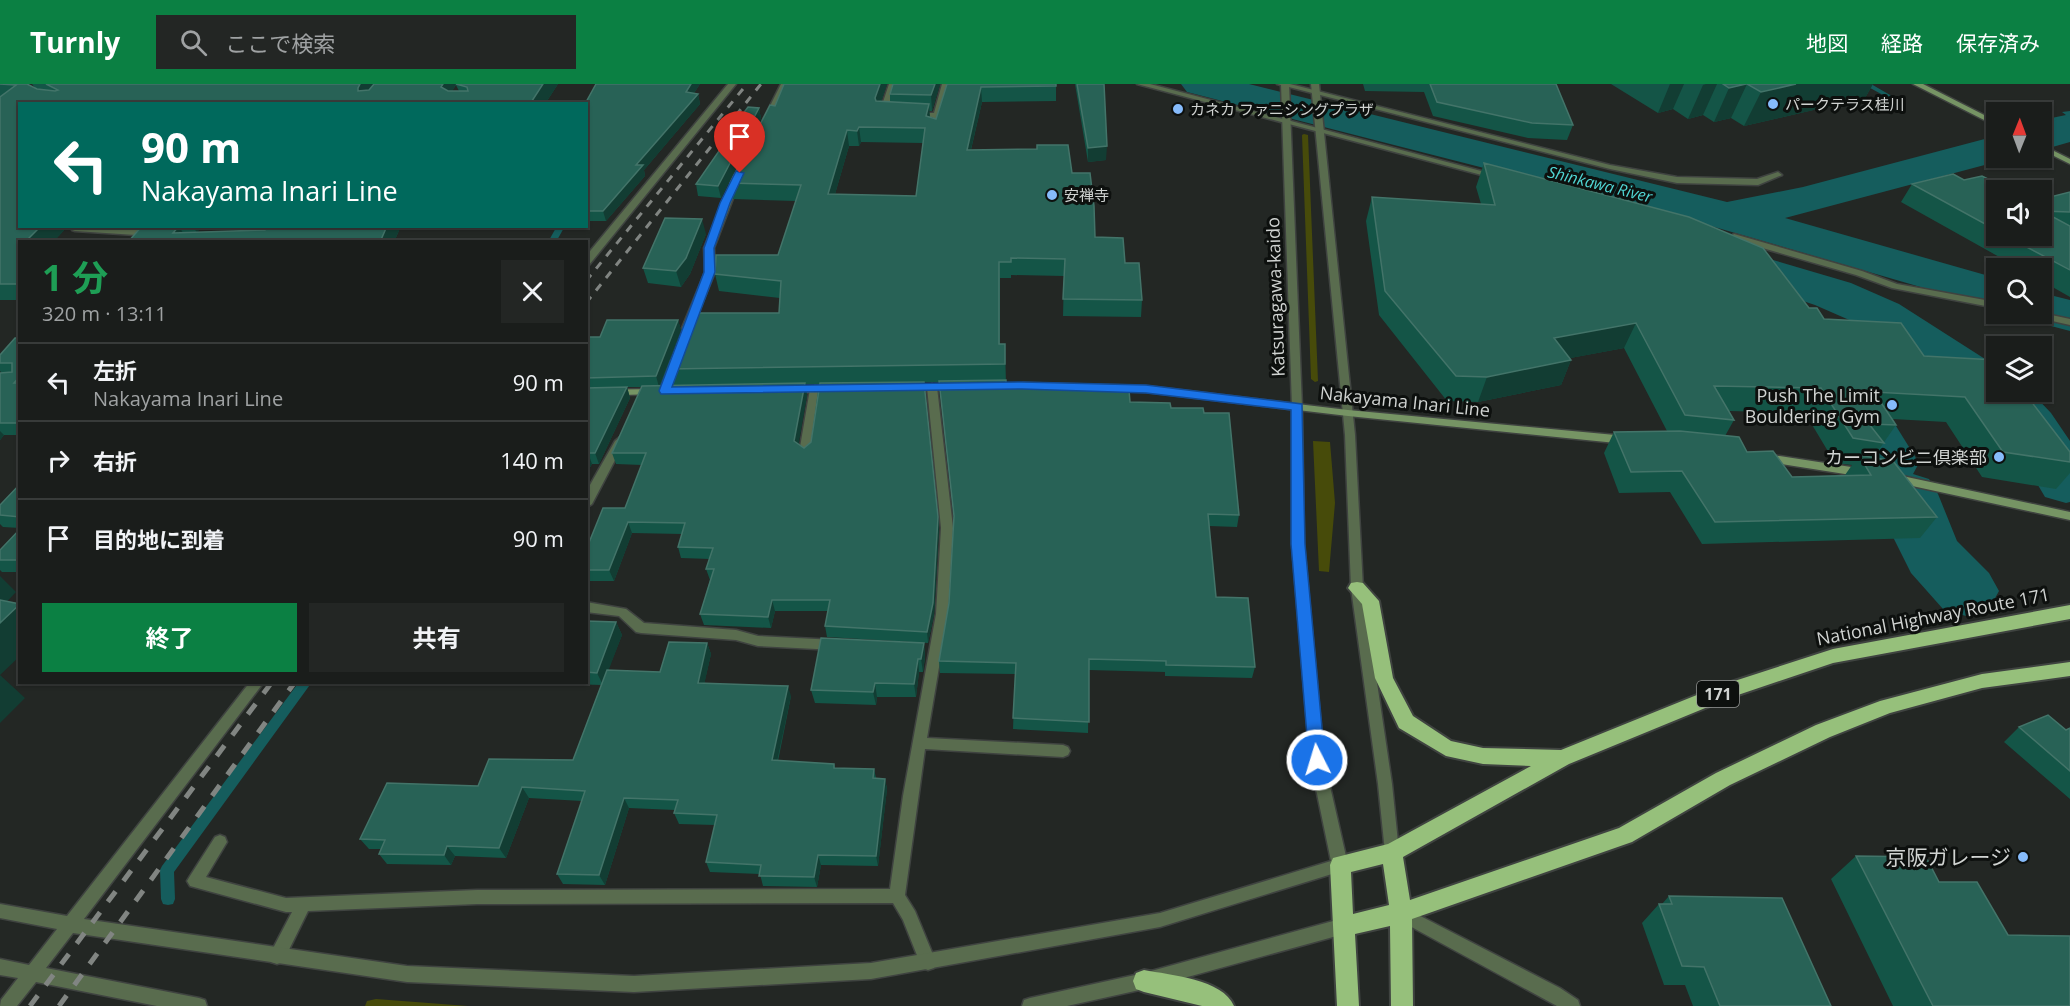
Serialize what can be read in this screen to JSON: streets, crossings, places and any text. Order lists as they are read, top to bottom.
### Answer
{
  "streets": {
    "highway": ["National Highway Route 171", "171"],
    "main road": ["Nakayama Inari Line"],
    "street": ["Katsuragawa-kaido"]
  },
  "crossings": [
    ["Katsuragawa-kaido", "Nakayama Inari Line"],
    ["Katsuragawa-kaido", "National Highway Route 171"]
  ],
  "water": ["Shinkawa River"],
  "places": [
    "パークテラス桂川",
    "カネカ ファニシングプラザ",
    "安禅寺",
    "Push The Limit Bouldering Gym",
    "カーコンビニ倶楽部",
    "京阪ガレージ"
  ],
  "north": "top",
  "page": {
    "header": "Turnly",
    "search": "ここで検索",
    "nav": ["地図", "経路", "保存済み"],
    "turn": ["90 m", "Nakayama Inari Line"],
    "heading": ["1 分", "320 m · 13:11"],
    "list": [
      {
        "name": "左折",
        "note": "Nakayama Inari Line",
        "value": "90 m"
      },
      {
        "name": "右折",
        "value": "140 m"
      },
      {
        "name": "目的地に到着",
        "value": "90 m"
      }
    ],
    "buttons": ["終了", "共有"]
  }
}
